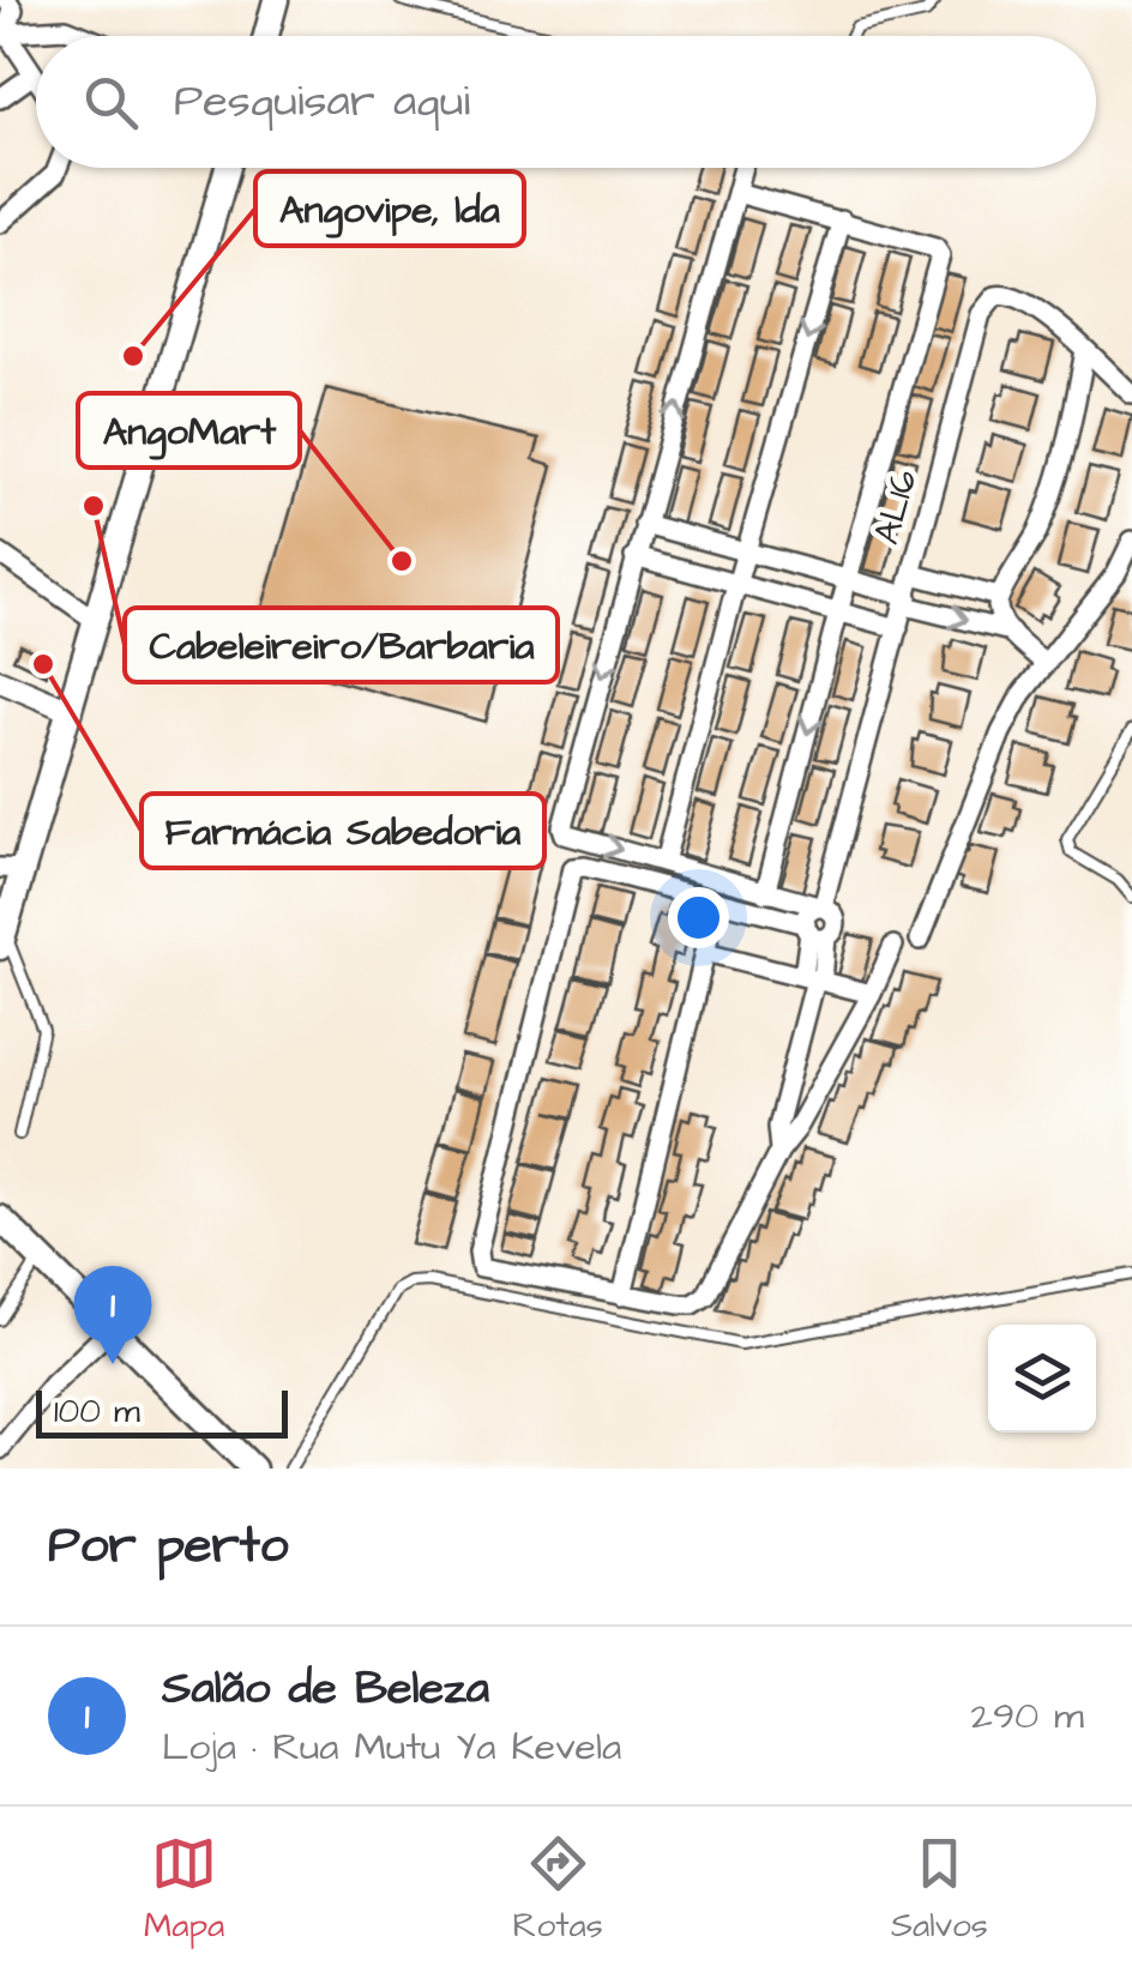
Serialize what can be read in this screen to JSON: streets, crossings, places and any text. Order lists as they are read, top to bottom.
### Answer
{
  "streets": {
    "street": ["AL16"]
  },
  "places": [
    "Angovipe, lda",
    "Cabeleireiro/Barbaria",
    "AngoMart",
    "Farmácia Sabedoria"
  ],
  "scale_bar": "100 m",
  "page": {
    "search": "Pesquisar aqui",
    "pins": "1",
    "scale": "100 m",
    "heading": "Por perto",
    "list": [
      {
        "mark": "1",
        "name": "Salão de Beleza",
        "note": "Loja · Rua Mutu Ya Kevela",
        "value": "290 m"
      }
    ],
    "nav": ["Mapa", "Rotas", "Salvos"]
  }
}
